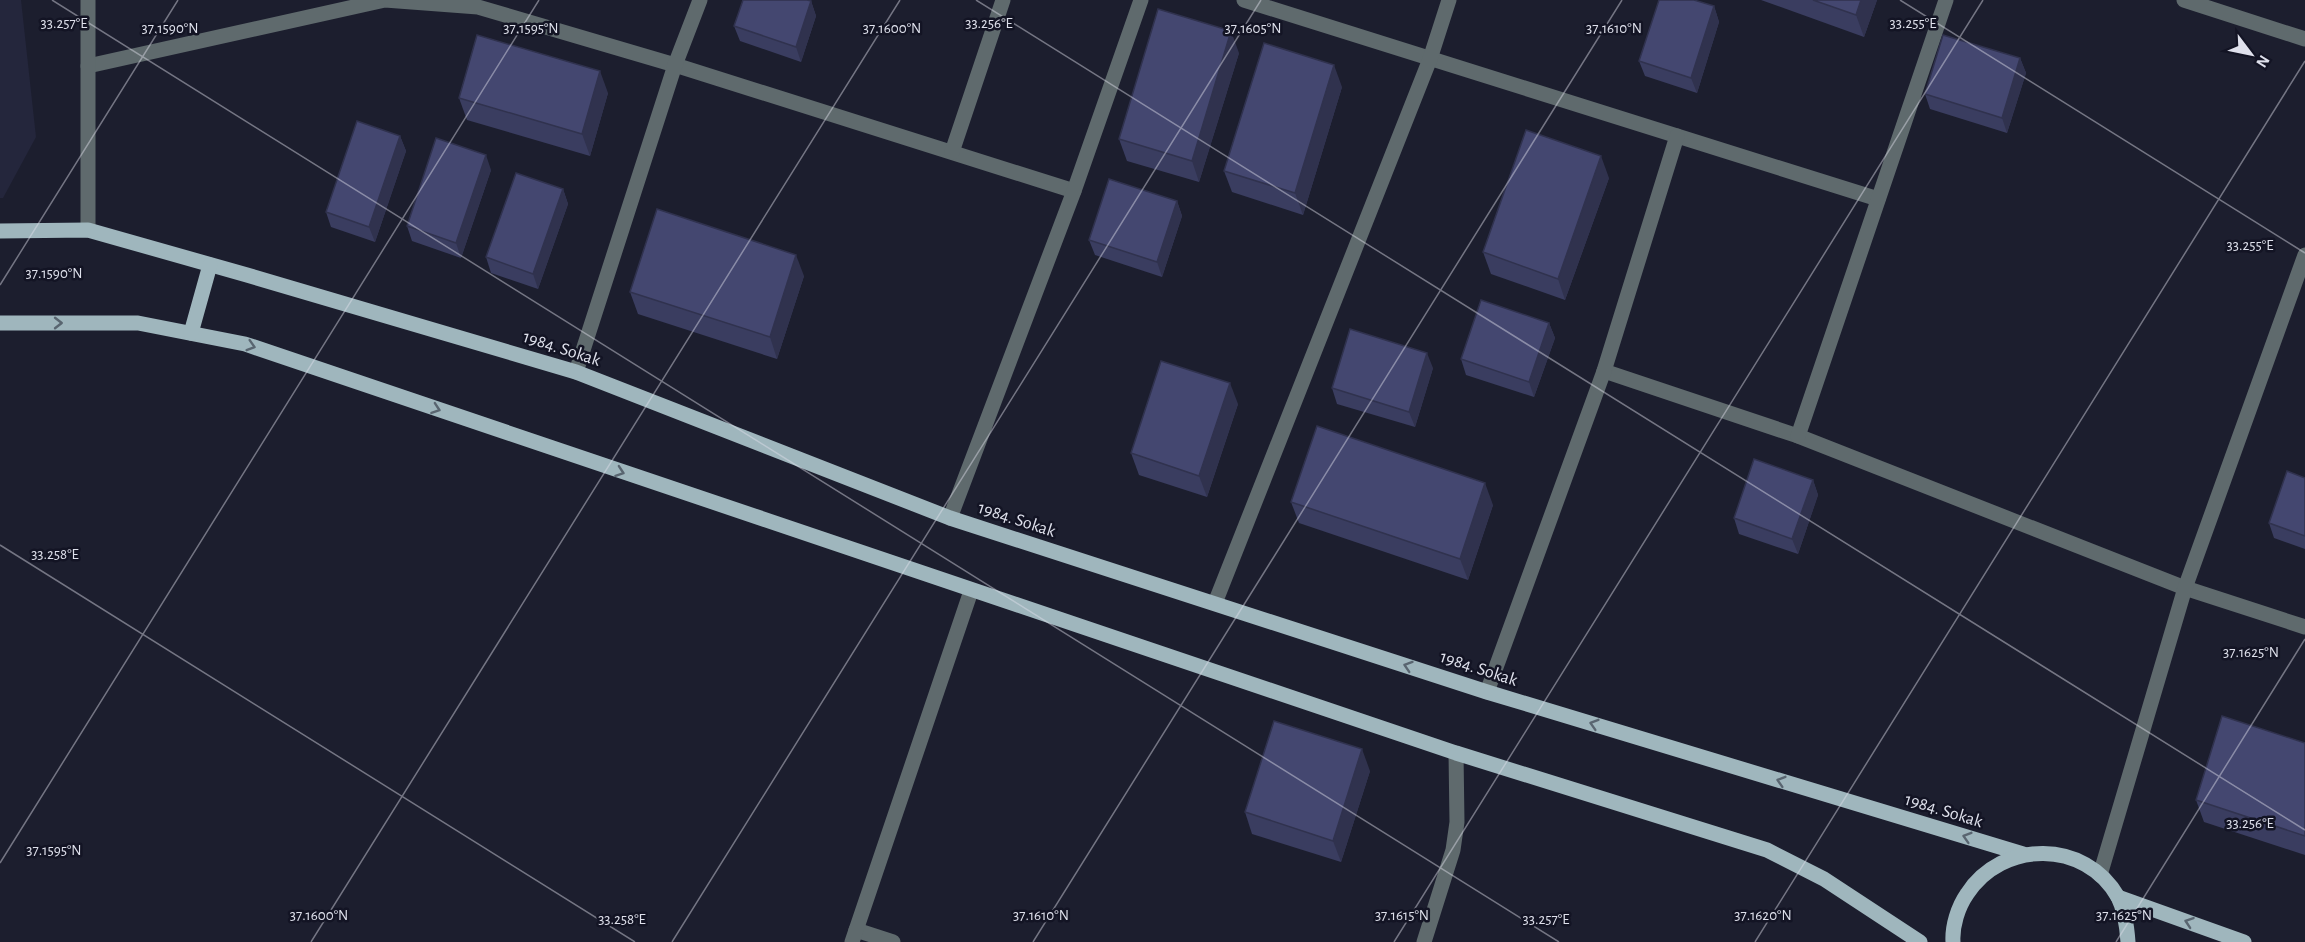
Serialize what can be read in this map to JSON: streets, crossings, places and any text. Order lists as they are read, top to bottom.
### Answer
{
  "streets": {
    "main road": ["1984. Sokak"]
  },
  "north": "bottom right",
  "coordinates": [
    "33.257°E",
    "33.256°E",
    "33.255°E",
    "37.1590°N",
    "37.1595°N",
    "37.1600°N",
    "37.1605°N",
    "37.1610°N",
    "33.258°E",
    "37.1625°N",
    "37.1615°N",
    "37.1620°N"
  ]
}
